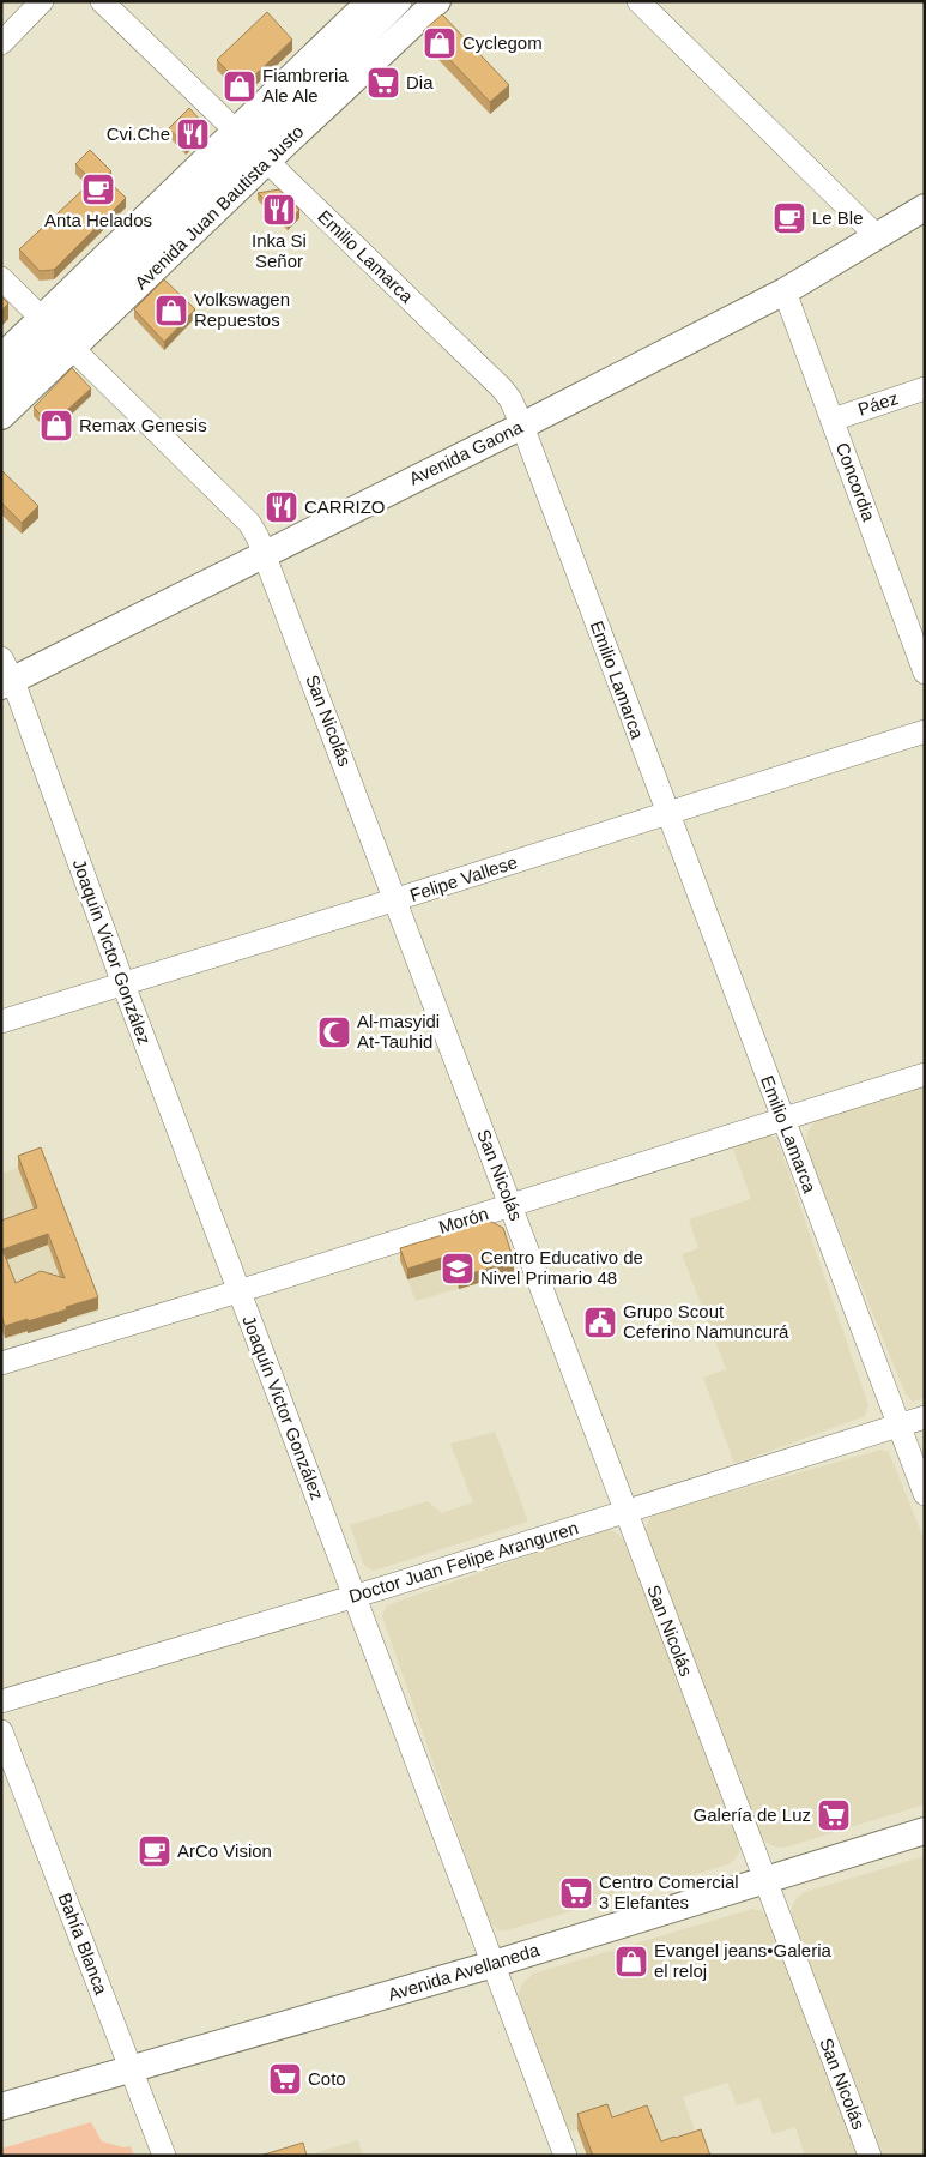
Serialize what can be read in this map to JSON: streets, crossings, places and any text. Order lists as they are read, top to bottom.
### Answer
{
  "streets": {
    "main road": ["Avenida Juan Bautista Justo", "Avenida Gaona", "Avenida Avellaneda"],
    "street": [
      "Emilio Lamarca",
      "Páez",
      "Concordia",
      "San Nicolás",
      "Felipe Vallese",
      "Joaquín Victor González",
      "Morón",
      "Doctor Juan Felipe Aranguren",
      "Bahía Blanca"
    ]
  },
  "crossings": [
    ["Avenida Juan Bautista Justo", "Emilio Lamarca"],
    ["Avenida Juan Bautista Justo", "San Nicolás"],
    ["Emilio Lamarca", "Avenida Gaona"],
    ["Emilio Lamarca", "Felipe Vallese"],
    ["Emilio Lamarca", "Morón"],
    ["Emilio Lamarca", "Doctor Juan Felipe Aranguren"],
    ["Páez", "Concordia"],
    ["Avenida Gaona", "Concordia"],
    ["Avenida Gaona", "San Nicolás"],
    ["Avenida Gaona", "Joaquín Victor González"],
    ["San Nicolás", "Felipe Vallese"],
    ["San Nicolás", "Morón"],
    ["San Nicolás", "Doctor Juan Felipe Aranguren"],
    ["San Nicolás", "Avenida Avellaneda"],
    ["Felipe Vallese", "Joaquín Victor González"],
    ["Joaquín Victor González", "Morón"],
    ["Joaquín Victor González", "Doctor Juan Felipe Aranguren"],
    ["Joaquín Victor González", "Avenida Avellaneda"],
    ["Bahía Blanca", "Avenida Avellaneda"]
  ],
  "places": {
    "shop": [
      "Cyclegom",
      "Fiambreria Ale Ale",
      "Volkswagen Repuestos",
      "Remax Genesis",
      "Evangel jeans•Galeria el reloj"
    ],
    "supermarket": [
      "Dia",
      "Galería de Luz",
      "Centro Comercial 3 Elefantes",
      "Coto"
    ],
    "restaurant": ["Cvi.Che", "Inka Si Señor", "CARRIZO"],
    "cafe": ["Anta Helados", "Le Ble", "ArCo Vision"],
    "mosque": ["Al-masyidi At-Tauhid"],
    "school or university": ["Centro Educativo de Nivel Primario 48"],
    "public building": ["Grupo Scout Ceferino Namuncurá"]
  }
}
